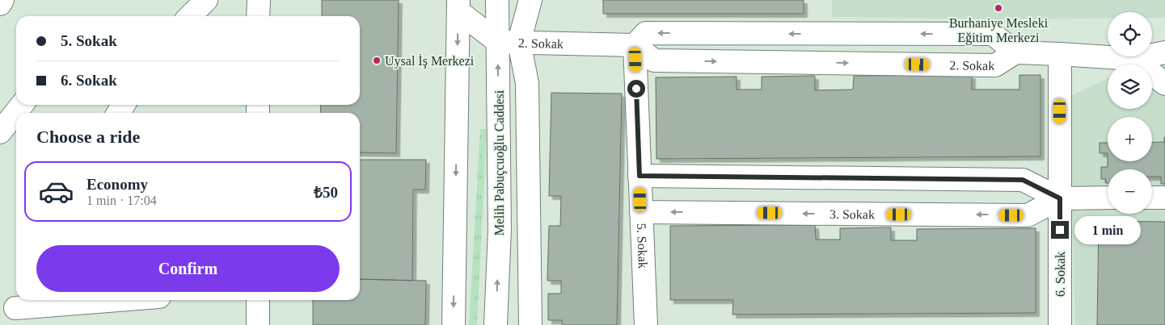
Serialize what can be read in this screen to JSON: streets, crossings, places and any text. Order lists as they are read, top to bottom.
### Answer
{
  "streets": {
    "street": [
      "2. Sokak",
      "Melih Pabuçcuoğlu Caddesi",
      "3. Sokak",
      "5. Sokak",
      "6. Sokak"
    ]
  },
  "crossings": [
    ["2. Sokak", "Melih Pabuçcuoğlu Caddesi"],
    ["2. Sokak", "5. Sokak"],
    ["3. Sokak", "5. Sokak"],
    ["3. Sokak", "6. Sokak"]
  ],
  "places": ["Burhaniye Mesleki Eğitim Merkezi", "Uysal İş Merkezi"],
  "page": {
    "map_buttons": ["+", "−"],
    "banner": ["5. Sokak", "6. Sokak"],
    "heading": "Choose a ride",
    "list": [
      {
        "name": "Economy",
        "note": "1 min · 17:04",
        "value": "₺50"
      }
    ],
    "bubble": "1 min",
    "buttons": "Confirm"
  }
}
